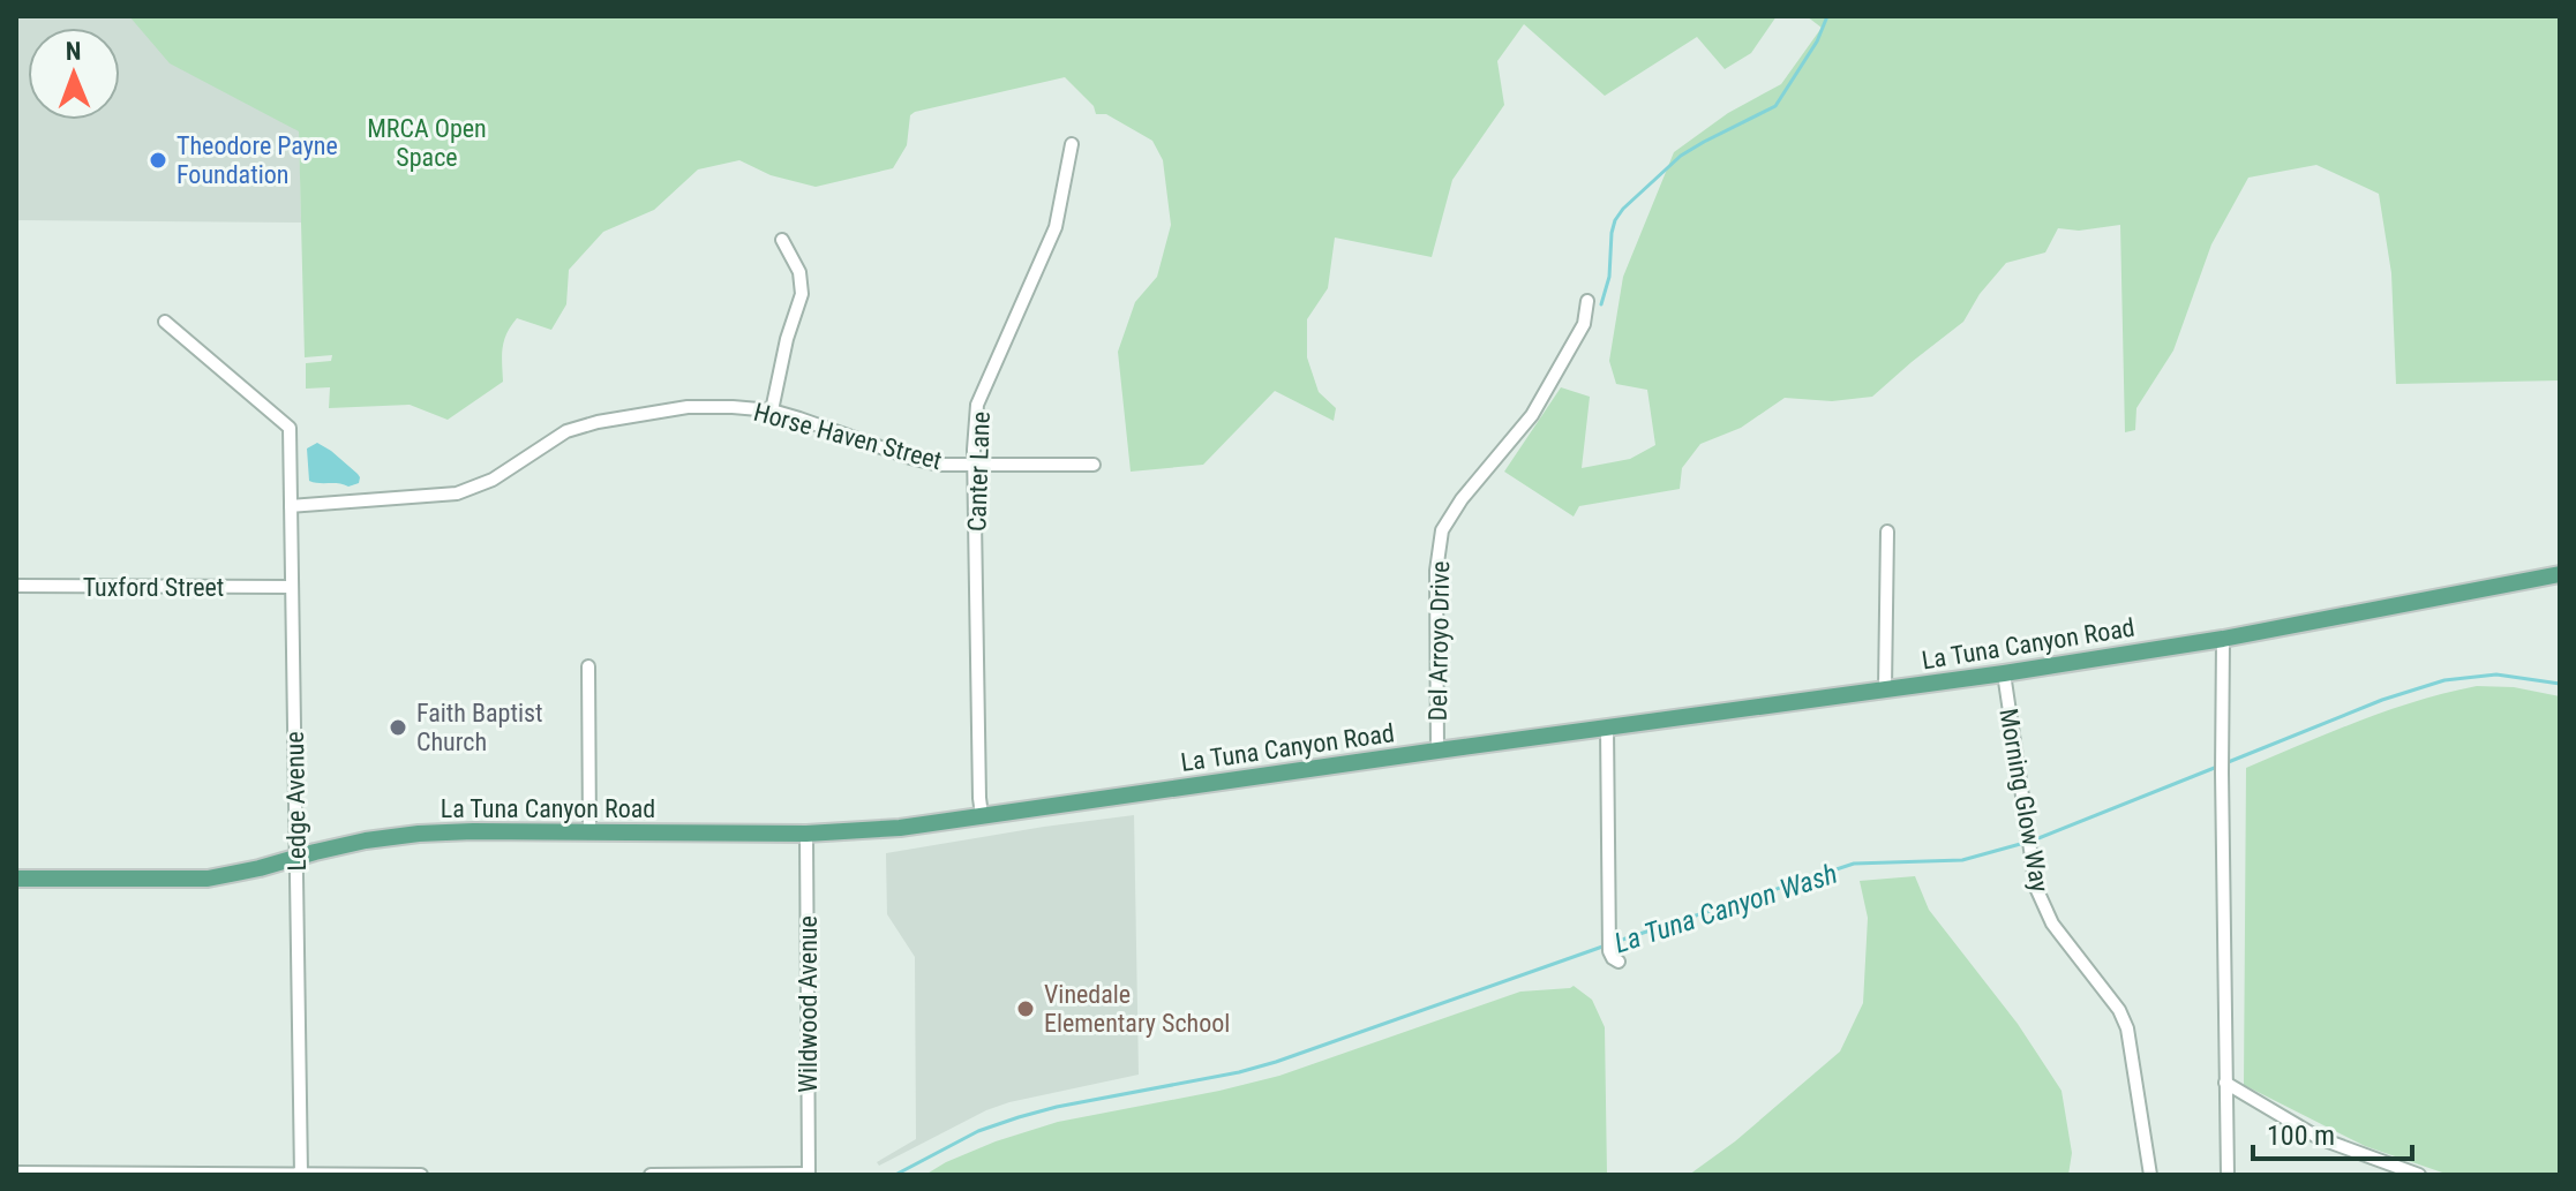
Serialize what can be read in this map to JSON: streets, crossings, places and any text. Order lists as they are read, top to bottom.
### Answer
{
  "streets": {
    "main road": ["La Tuna Canyon Road"],
    "street": [
      "Horse Haven Street",
      "Canter Lane",
      "Tuxford Street",
      "Del Arroyo Drive",
      "Morning Glow Way",
      "Ledge Avenue",
      "Wildwood Avenue"
    ]
  },
  "crossings": [
    ["Horse Haven Street", "Canter Lane"],
    ["Horse Haven Street", "Ledge Avenue"],
    ["Canter Lane", "La Tuna Canyon Road"],
    ["Tuxford Street", "Ledge Avenue"],
    ["Del Arroyo Drive", "La Tuna Canyon Road"],
    ["La Tuna Canyon Road", "Morning Glow Way"],
    ["La Tuna Canyon Road", "Ledge Avenue"],
    ["La Tuna Canyon Road", "Wildwood Avenue"]
  ],
  "water": ["La Tuna Canyon Wash"],
  "parks": ["MRCA Open Space"],
  "places": ["Theodore Payne Foundation", "Faith Baptist Church", "Vinedale Elementary School"],
  "scale_bar": "100 m",
  "north": "top"
}
